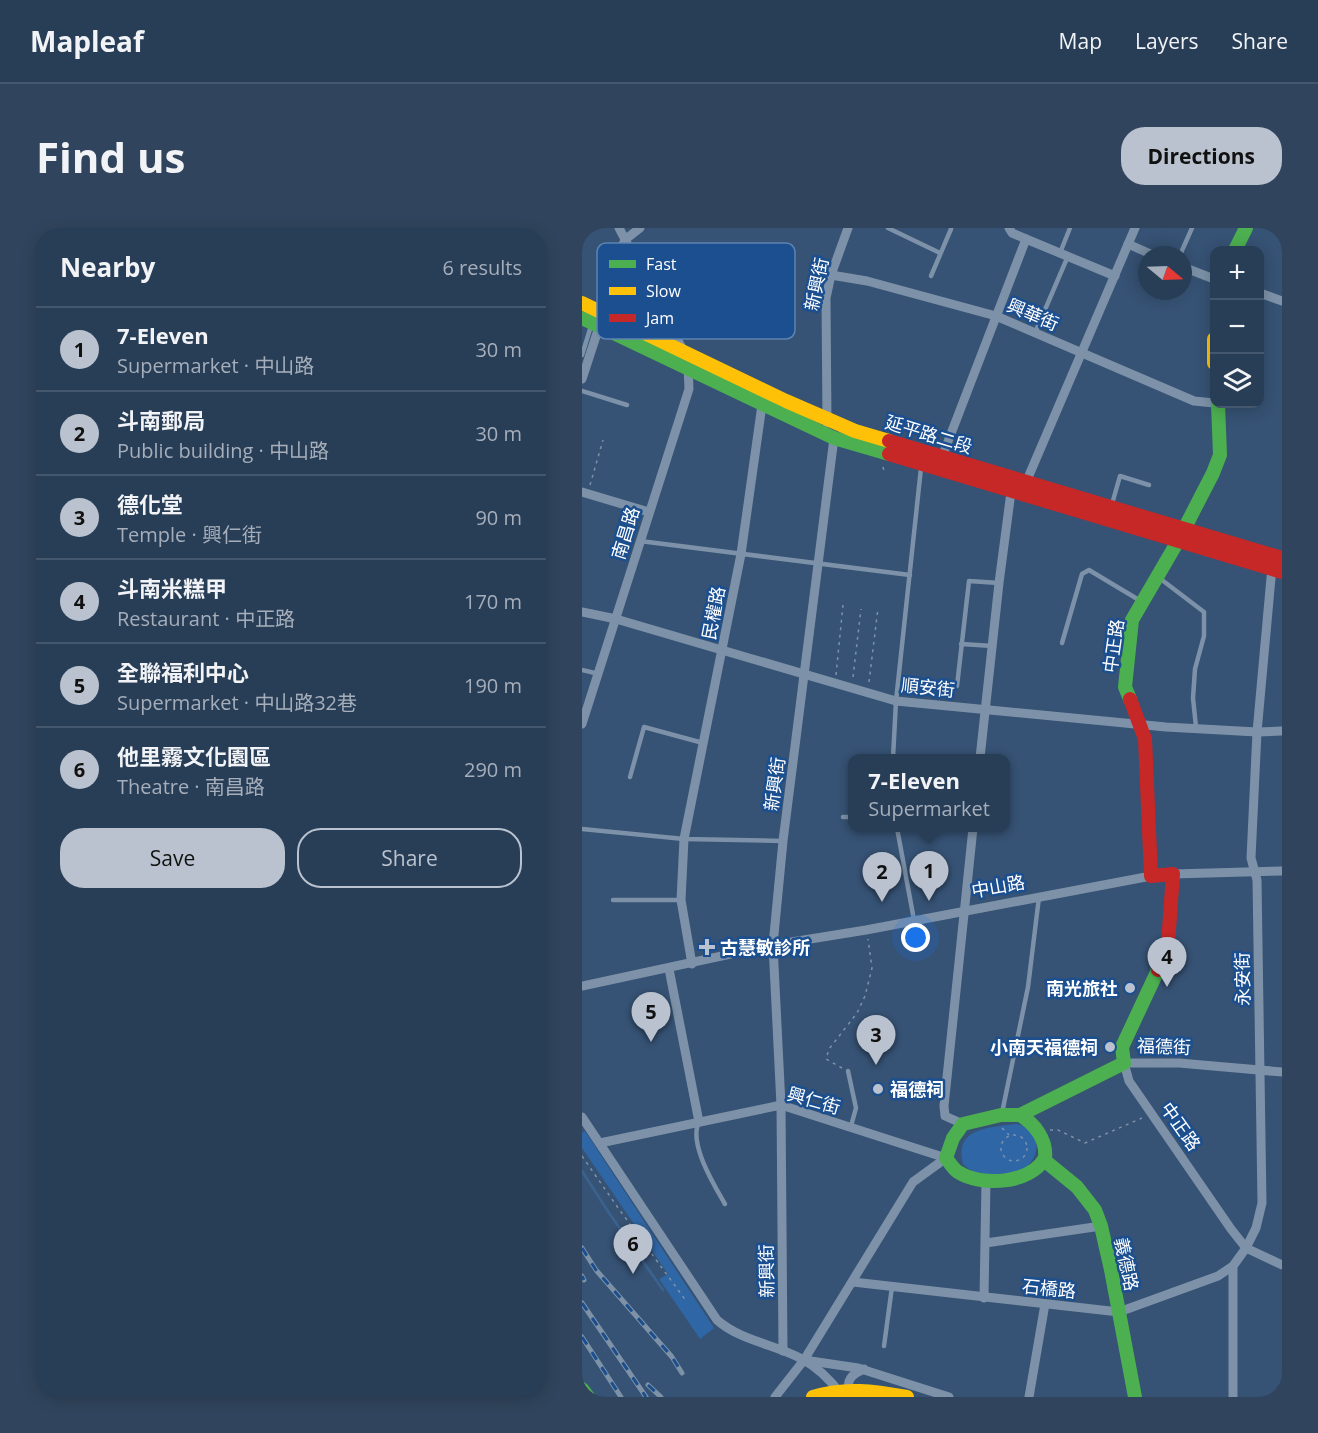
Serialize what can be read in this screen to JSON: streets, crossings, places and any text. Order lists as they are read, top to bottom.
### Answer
{
  "streets": {
    "main road": [
      "延平路二段",
      "中正路",
      "中山路",
      "福德街",
      "義德路"
    ],
    "street": [
      "新興街",
      "興華街",
      "南昌路",
      "民權路",
      "順安街",
      "永安街",
      "興仁街",
      "石橋路"
    ]
  },
  "crossings": [
    ["新興街", "興華街"],
    ["新興街", "延平路二段"],
    ["新興街", "順安街"],
    ["新興街", "中山路"],
    ["新興街", "興仁街"],
    ["延平路二段", "南昌路"],
    ["延平路二段", "民權路"],
    ["延平路二段", "中正路"],
    ["延平路二段", "永安街"],
    ["南昌路", "順安街"],
    ["民權路", "順安街"],
    ["民權路", "中山路"],
    ["中正路", "順安街"],
    ["中正路", "中山路"],
    ["中正路", "永安街"],
    ["中正路", "福德街"],
    ["順安街", "永安街"],
    ["中山路", "永安街"],
    ["永安街", "福德街"],
    ["永安街", "石橋路"],
    ["義德路", "石橋路"]
  ],
  "places": {
    "health": ["古慧敏診所"],
    "other": ["南光旅社", "小南天福德祠", "福德祠"]
  },
  "legend": ["Fast", "Slow", "Jam"],
  "north": "right",
  "page": {
    "header": "Mapleaf",
    "nav": ["Map", "Layers", "Share"],
    "buttons": [
      "Directions",
      ["Save", "Share"]
    ],
    "title": "Find us",
    "heading": ["Nearby", "6 results"],
    "map_buttons": ["+", "−"],
    "list": [
      {
        "mark": "1",
        "name": "7-Eleven",
        "note": "Supermarket · 中山路",
        "value": "30 m"
      },
      {
        "mark": "2",
        "name": "斗南郵局",
        "note": "Public building · 中山路",
        "value": "30 m"
      },
      {
        "mark": "3",
        "name": "德化堂",
        "note": "Temple · 興仁街",
        "value": "90 m"
      },
      {
        "mark": "4",
        "name": "斗南米糕甲",
        "note": "Restaurant · 中正路",
        "value": "170 m"
      },
      {
        "mark": "5",
        "name": "全聯福利中心",
        "note": "Supermarket · 中山路32巷",
        "value": "190 m"
      },
      {
        "mark": "6",
        "name": "他里霧文化園區",
        "note": "Theatre · 南昌路",
        "value": "290 m"
      }
    ],
    "popup": ["7-Eleven", "Supermarket"],
    "pins": [
      "1",
      "2",
      "4",
      "5",
      "3",
      "6"
    ]
  }
}
